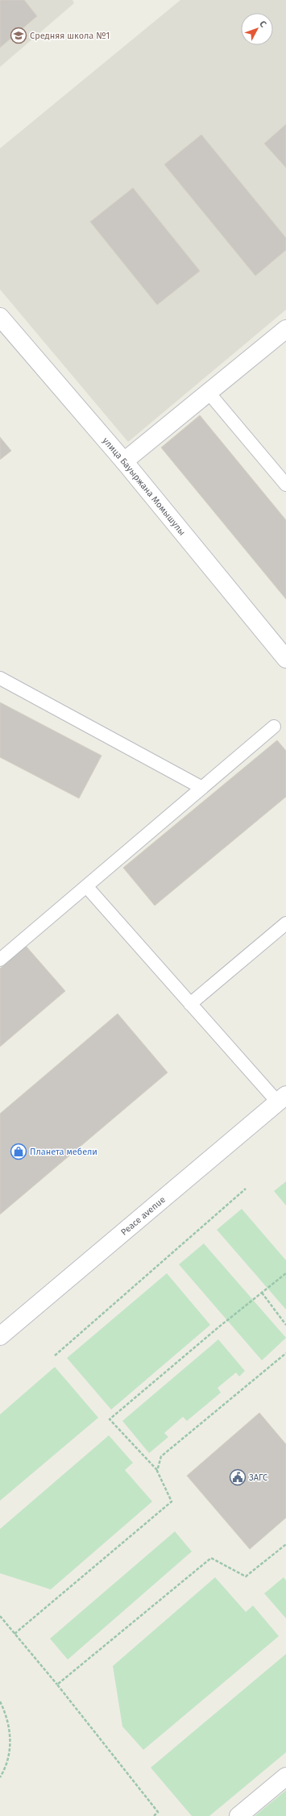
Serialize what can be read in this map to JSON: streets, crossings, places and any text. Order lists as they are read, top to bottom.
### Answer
{
  "streets": {
    "street": ["улица Бауыржана Момышулы", "Peace avenue"]
  },
  "places": {
    "school or university": ["Средняя школа №1"],
    "shop": ["Планета мебели"],
    "public building": ["ЗАГС"]
  },
  "north": "top right"
}
